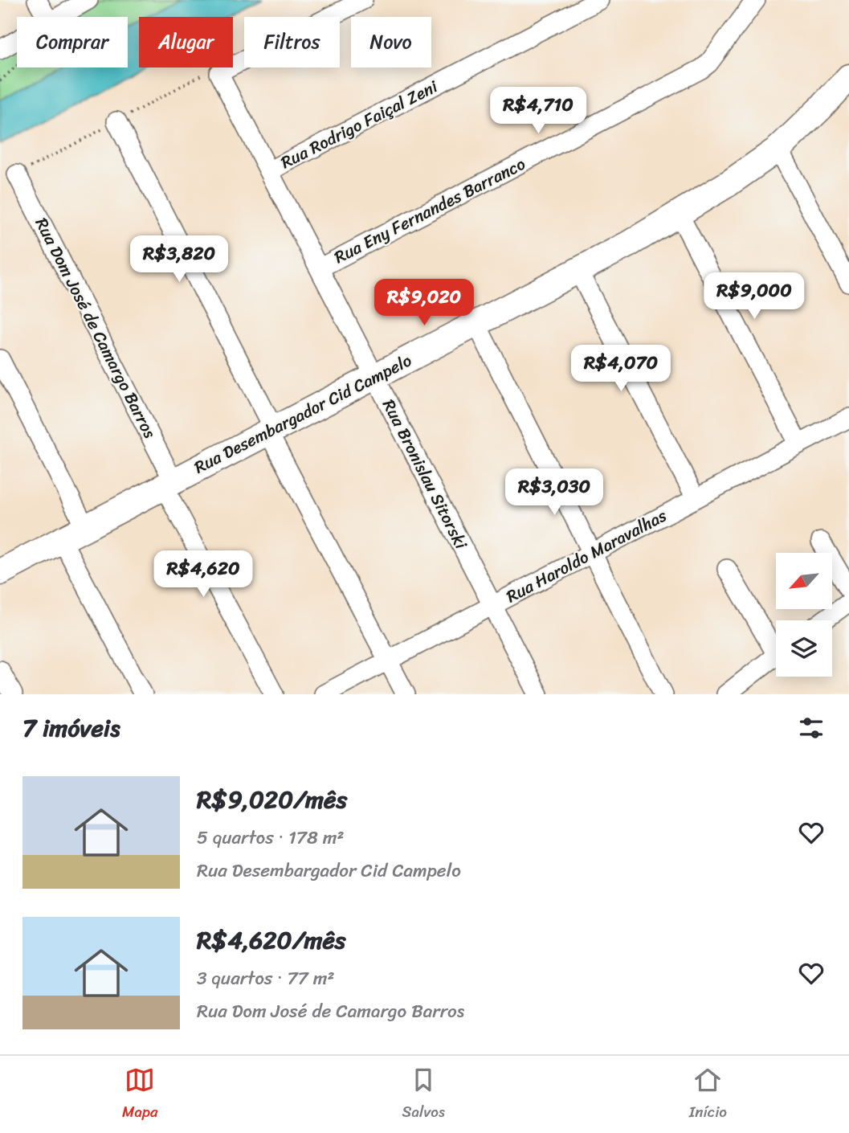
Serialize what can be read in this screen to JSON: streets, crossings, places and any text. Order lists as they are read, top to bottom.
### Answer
{
  "streets": {
    "street": [
      "Rua Rodrigo Faiçal Zeni",
      "Rua Eny Fernandes Barranco",
      "Rua Dom José de Camargo Barros",
      "Rua Desembargador Cid Campelo",
      "Rua Bronislau Sitorski",
      "Rua Haroldo Maravalhas"
    ]
  },
  "crossings": [
    ["Rua Rodrigo Faiçal Zeni", "Rua Bronislau Sitorski"],
    ["Rua Eny Fernandes Barranco", "Rua Bronislau Sitorski"],
    ["Rua Dom José de Camargo Barros", "Rua Desembargador Cid Campelo"],
    ["Rua Desembargador Cid Campelo", "Rua Bronislau Sitorski"],
    ["Rua Bronislau Sitorski", "Rua Haroldo Maravalhas"]
  ],
  "north": "bottom left",
  "page": {
    "chip": [
      "Comprar",
      "Alugar",
      "Filtros",
      "Novo"
    ],
    "price": [
      "R$4,710",
      "R$3,820",
      "R$9,000",
      "R$9,020",
      "R$4,070",
      "R$3,030",
      "R$4,620"
    ],
    "heading": "7 imóveis",
    "list": [
      {
        "name": "R$9,020/mês",
        "note": "5 quartos · 178 m² · Rua Desembargador Cid Campelo"
      },
      {
        "name": "R$4,620/mês",
        "note": "3 quartos · 77 m² · Rua Dom José de Camargo Barros"
      }
    ],
    "tabs": ["Mapa", "Salvos", "Início"]
  }
}
